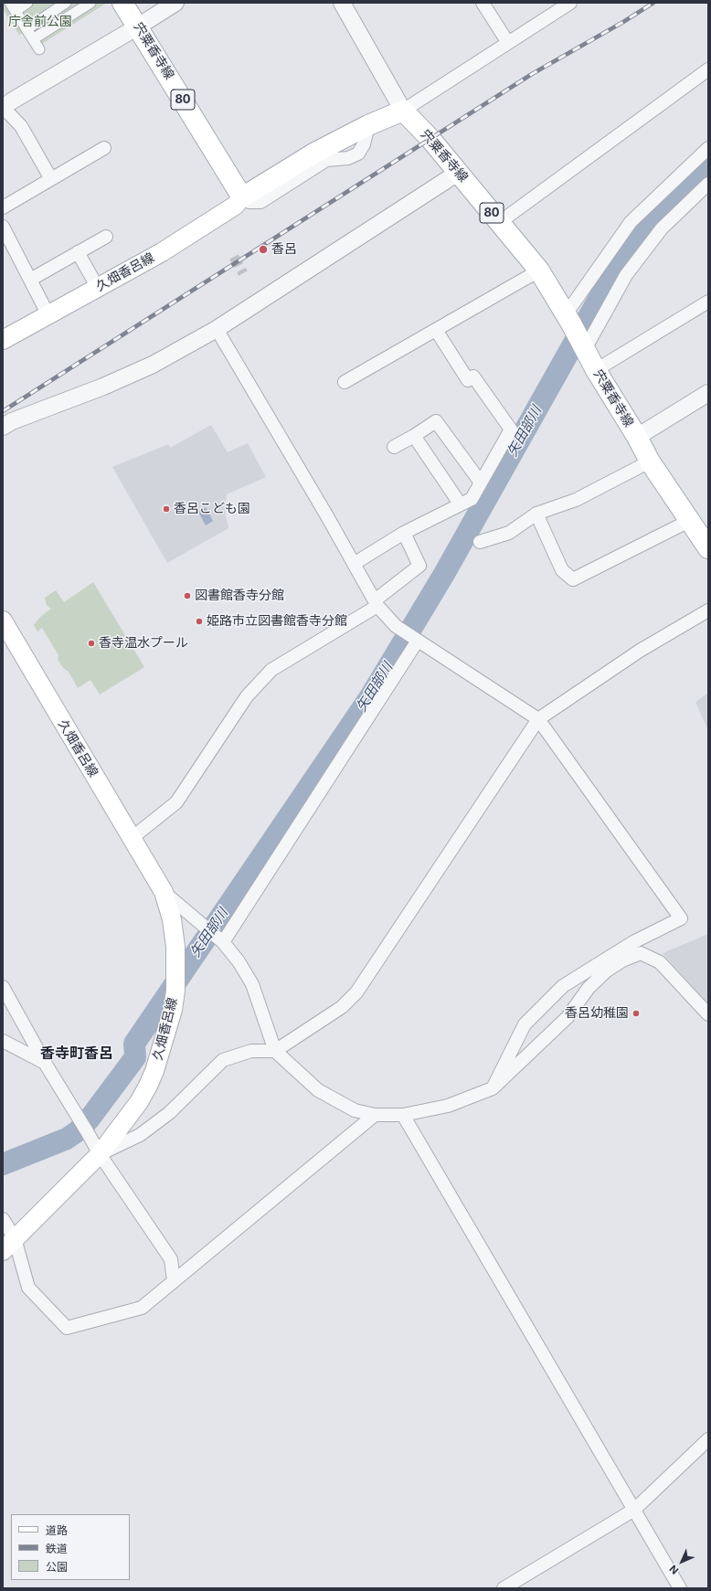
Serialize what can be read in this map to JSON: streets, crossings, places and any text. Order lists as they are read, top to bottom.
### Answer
{
  "streets": {
    "main road": ["宍粟香寺線", "80", "久畑香呂線"]
  },
  "crossings": [
    ["宍粟香寺線", "久畑香呂線"]
  ],
  "districts": ["香寺町香呂"],
  "water": ["矢田部川"],
  "parks": ["庁舎前公園"],
  "places": [
    "香呂",
    "香呂こども園",
    "図書館香寺分館",
    "姫路市立図書館香寺分館",
    "香寺温水プール",
    "香呂幼稚園"
  ],
  "legend": ["道路", "鉄道", "公園"],
  "north": "bottom left"
}
